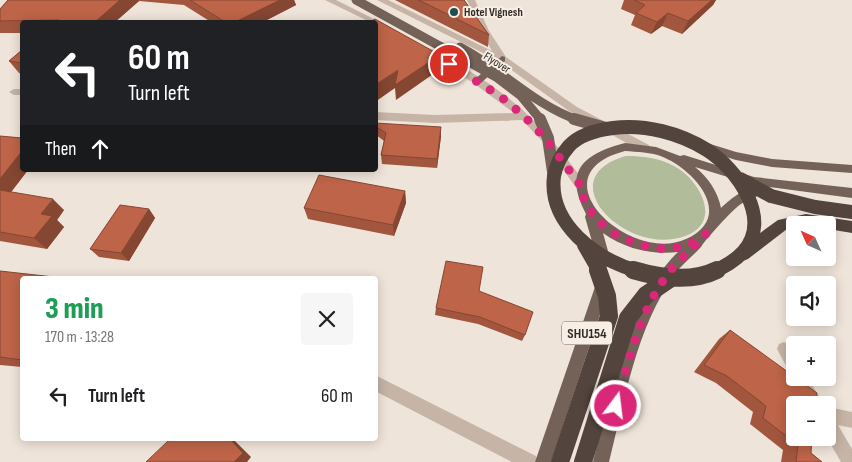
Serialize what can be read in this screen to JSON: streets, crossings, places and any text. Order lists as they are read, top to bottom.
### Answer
{
  "streets": {
    "main road": ["Flyover", "SHU154"]
  },
  "places": ["Hotel Vignesh"],
  "north": "top left",
  "page": {
    "turn": ["60 m", "Turn left"],
    "then": "Then",
    "map_buttons": ["+", "−"],
    "heading": ["3 min", "170 m · 13:28"],
    "list": [
      {
        "name": "Turn left",
        "value": "60 m"
      }
    ]
  }
}
